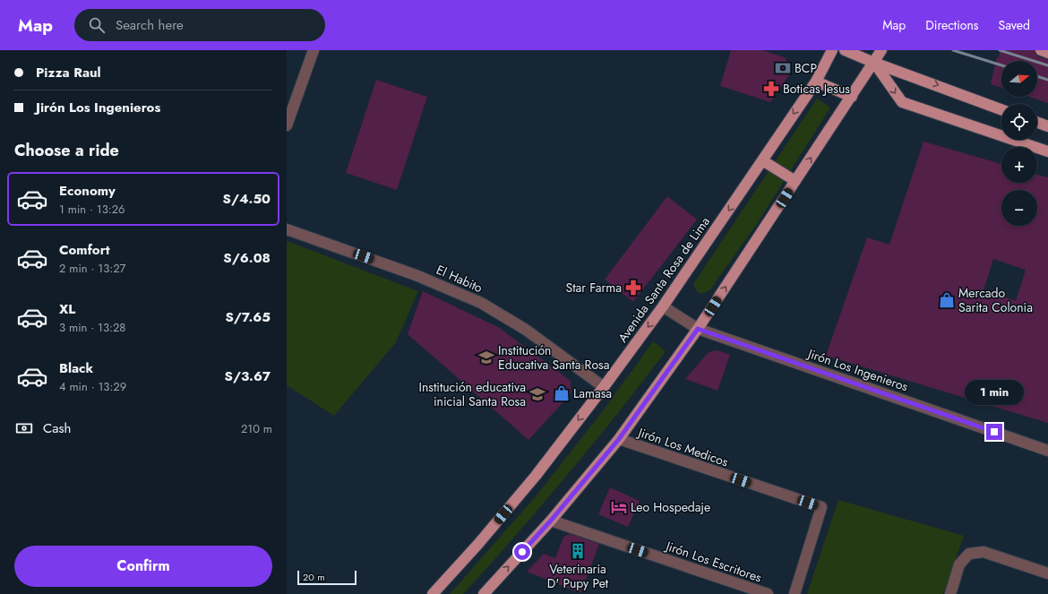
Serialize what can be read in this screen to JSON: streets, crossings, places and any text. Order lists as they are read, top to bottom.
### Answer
{
  "streets": {
    "main road": ["Avenida Santa Rosa de Lima"],
    "street": [
      "El Habito",
      "Jirón Los Ingenieros",
      "Jirón Los Medicos",
      "Jirón Los Escritores"
    ]
  },
  "crossings": [
    ["El Habito", "Avenida Santa Rosa de Lima"],
    ["Avenida Santa Rosa de Lima", "Jirón Los Ingenieros"]
  ],
  "places": {
    "bank": ["BCP"],
    "pharmacy": ["Boticas Jesus", "Star Farma"],
    "shop": ["Mercado Sarita Colonia", "Lamasa"],
    "school or university": ["Institución Educativa Santa Rosa", "Institución educativa inicial Santa Rosa"],
    "hotel": ["Leo Hospedaje"],
    "building": ["Veterinaria D' Pupy Pet"]
  },
  "scale_bar": "20 m",
  "north": "right",
  "page": {
    "header": "Map",
    "search": "Search here",
    "nav": ["Map", "Directions", "Saved"],
    "banner": ["Pizza Raul", "Jirón Los Ingenieros"],
    "map_buttons": ["+", "−"],
    "heading": "Choose a ride",
    "list": [
      {
        "name": "Economy",
        "note": "1 min · 13:26",
        "value": "S/4.50"
      },
      {
        "name": "Comfort",
        "note": "2 min · 13:27",
        "value": "S/6.08"
      },
      {
        "name": "XL",
        "note": "3 min · 13:28",
        "value": "S/7.65"
      },
      {
        "name": "Black",
        "note": "4 min · 13:29",
        "value": "S/3.67"
      }
    ],
    "bubble": "1 min",
    "pay": ["Cash", "210 m"],
    "buttons": "Confirm",
    "scale": "20 m"
  }
}
